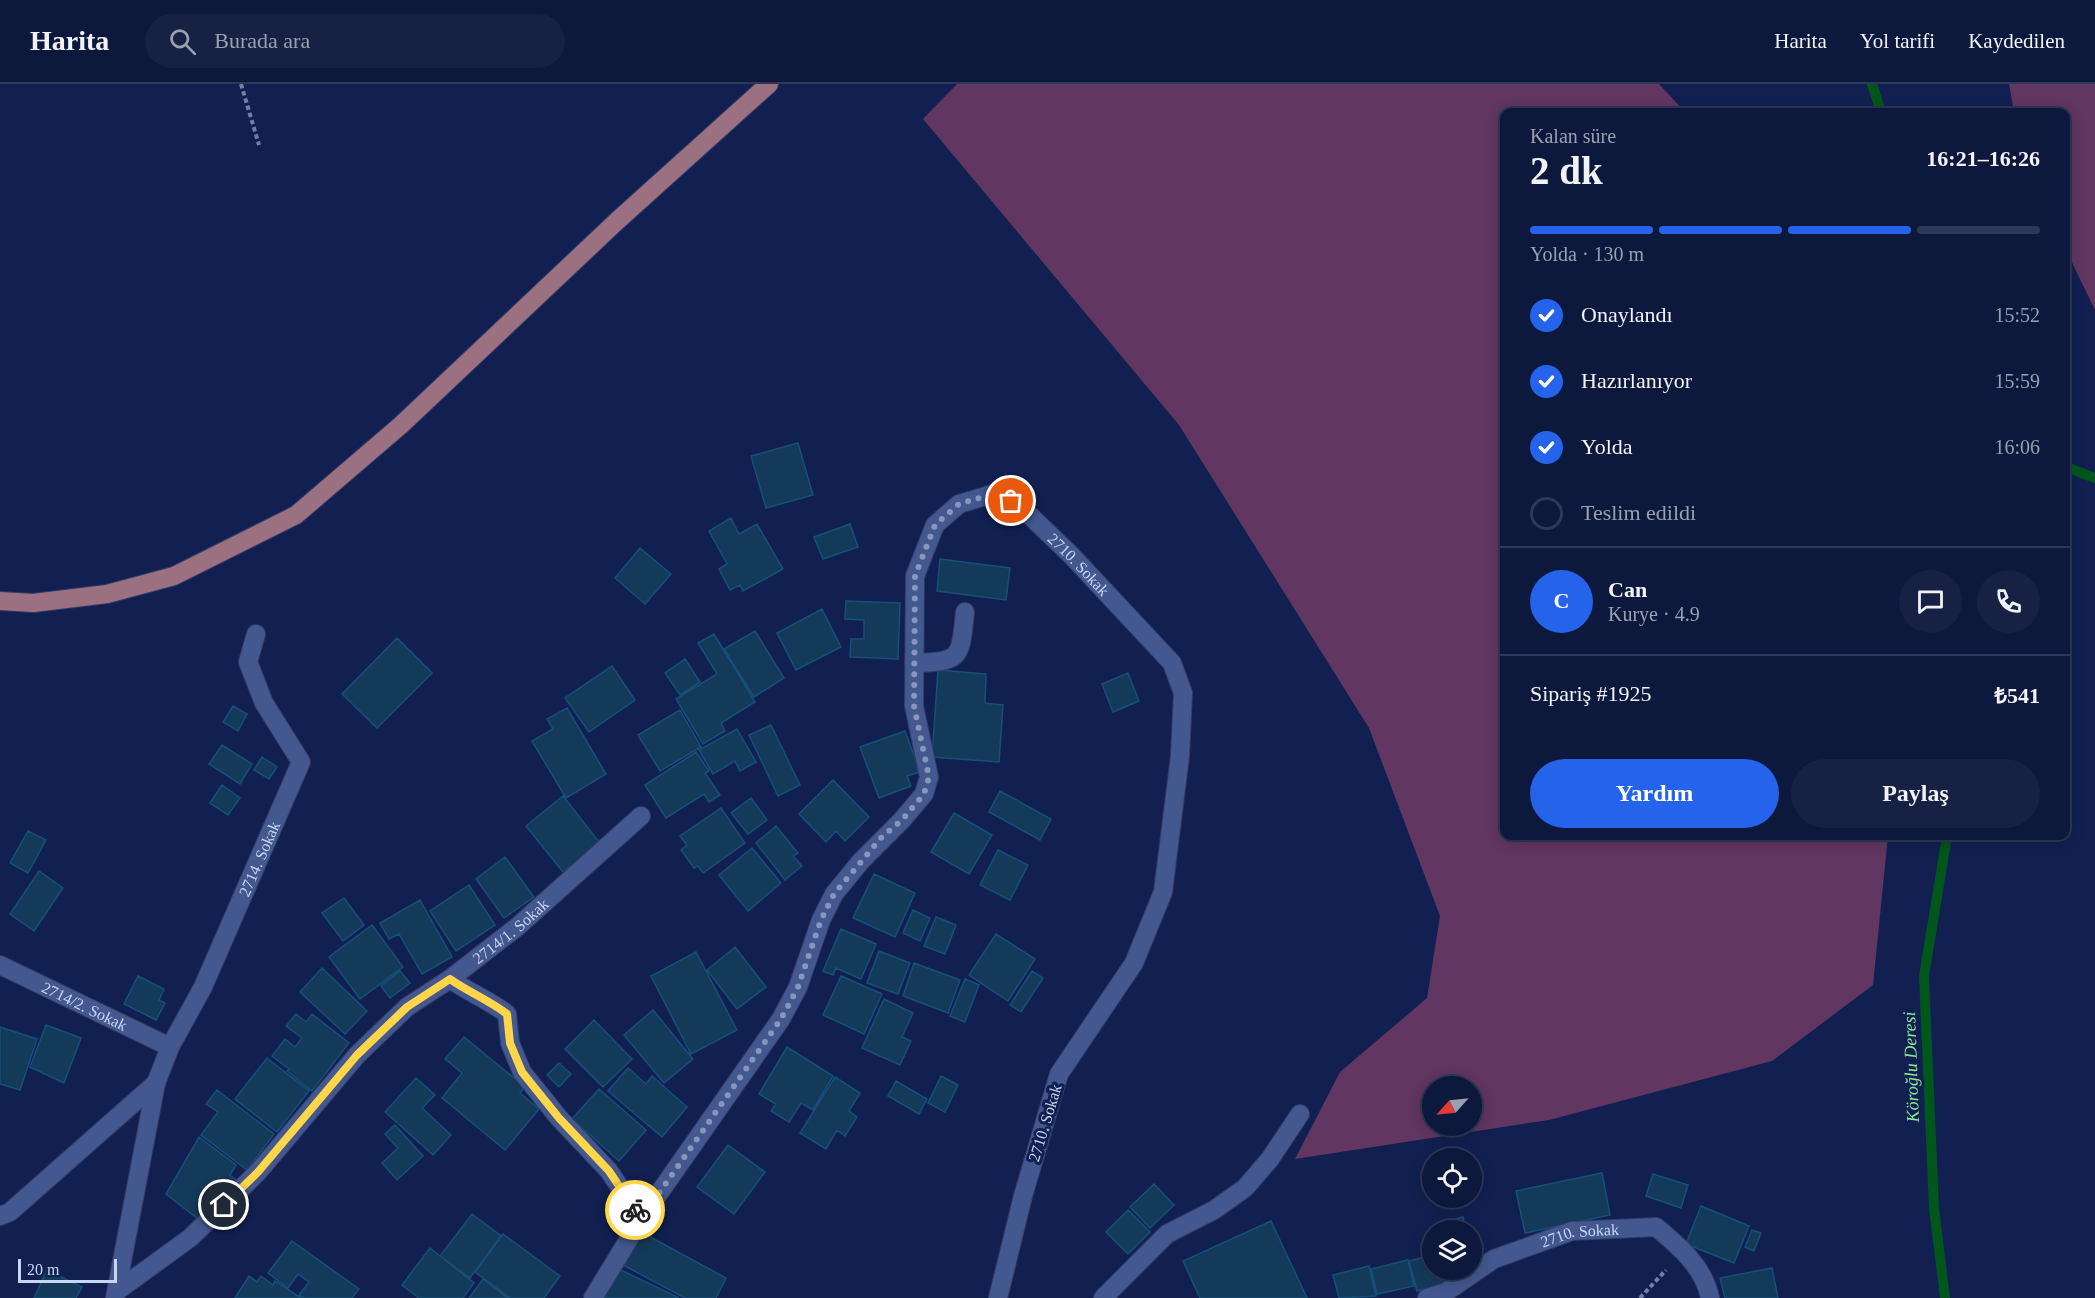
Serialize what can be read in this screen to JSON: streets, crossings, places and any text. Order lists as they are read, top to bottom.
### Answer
{
  "streets": {
    "street": [
      "2710. Sokak",
      "2714. Sokak",
      "2714/1. Sokak",
      "2714/2. Sokak"
    ]
  },
  "crossings": [
    ["2714. Sokak", "2714/1. Sokak"],
    ["2714. Sokak", "2714/2. Sokak"]
  ],
  "water": ["Köroğlu Deresi"],
  "scale_bar": "20 m",
  "north": "bottom left",
  "page": {
    "header": "Harita",
    "search": "Burada ara",
    "nav": ["Harita", "Yol tarifi", "Kaydedilen"],
    "heading": ["2 dk", "Kalan süre", "16:21–16:26"],
    "panel": [
      "Can",
      "Kurye · 4.9",
      "Sipariş #1925",
      "₺541"
    ],
    "bar": "Yolda · 130 m",
    "list": [
      ["Onaylandı", "15:52"],
      ["Hazırlanıyor", "15:59"],
      ["Yolda", "16:06"],
      "Teslim edildi"
    ],
    "round": "C",
    "buttons": ["Yardım", "Paylaş"],
    "scale": "20 m"
  }
}
